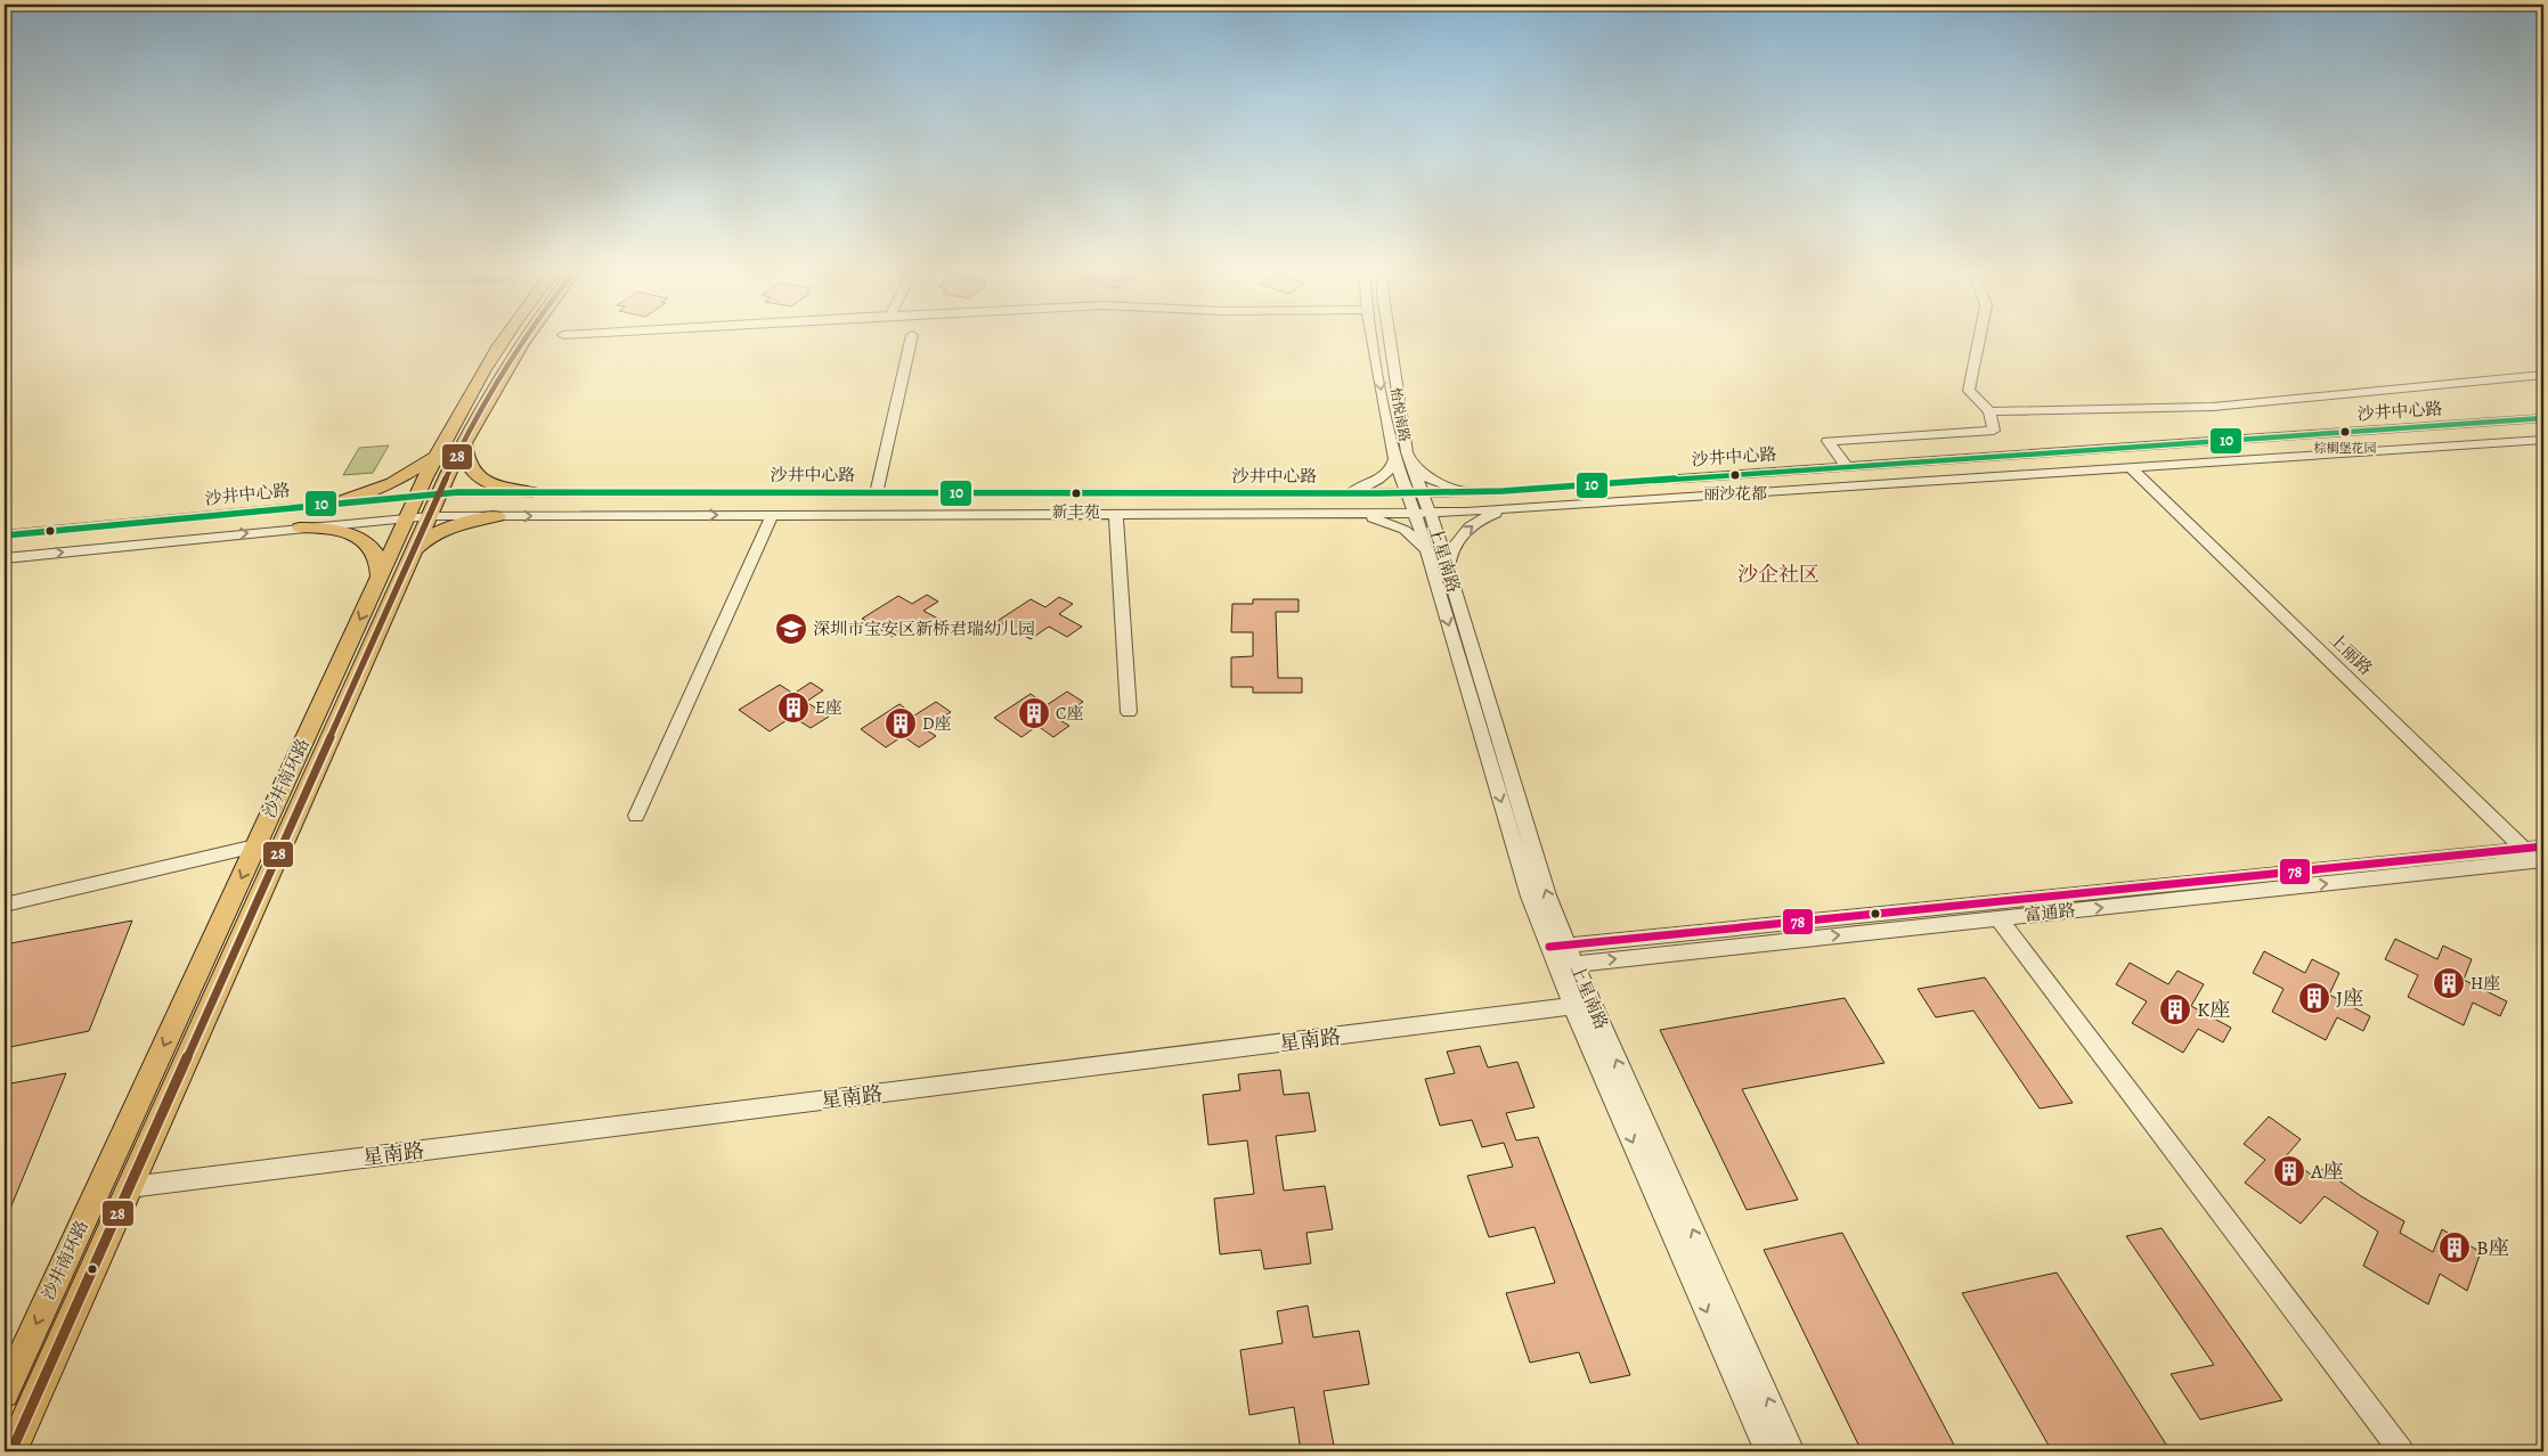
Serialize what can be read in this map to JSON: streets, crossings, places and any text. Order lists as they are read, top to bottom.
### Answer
{
  "streets": {
    "main road": ["沙井南环路"],
    "street": [
      "沙井中心路",
      "怡悦南路",
      "上星南路",
      "上丽路",
      "富通路",
      "星南路"
    ]
  },
  "crossings": [
    ["沙井中心路", "怡悦南路"],
    ["沙井中心路", "上星南路"],
    ["沙井中心路", "沙井南环路"],
    ["怡悦南路", "上星南路"],
    ["上星南路", "富通路"],
    ["上星南路", "星南路"],
    ["上丽路", "富通路"],
    ["沙井南环路", "星南路"]
  ],
  "districts": ["沙企社区"],
  "places": {
    "other": ["棕榈堡花园", "丽沙花都", "新丰苑"],
    "school or university": ["深圳市宝安区新桥君瑞幼儿园"],
    "building": [
      "E座",
      "C座",
      "D座",
      "H座",
      "J座",
      "K座",
      "A座",
      "B座"
    ]
  },
  "lines": ["transit line 28", "transit line 10", "transit line 78"]
}
